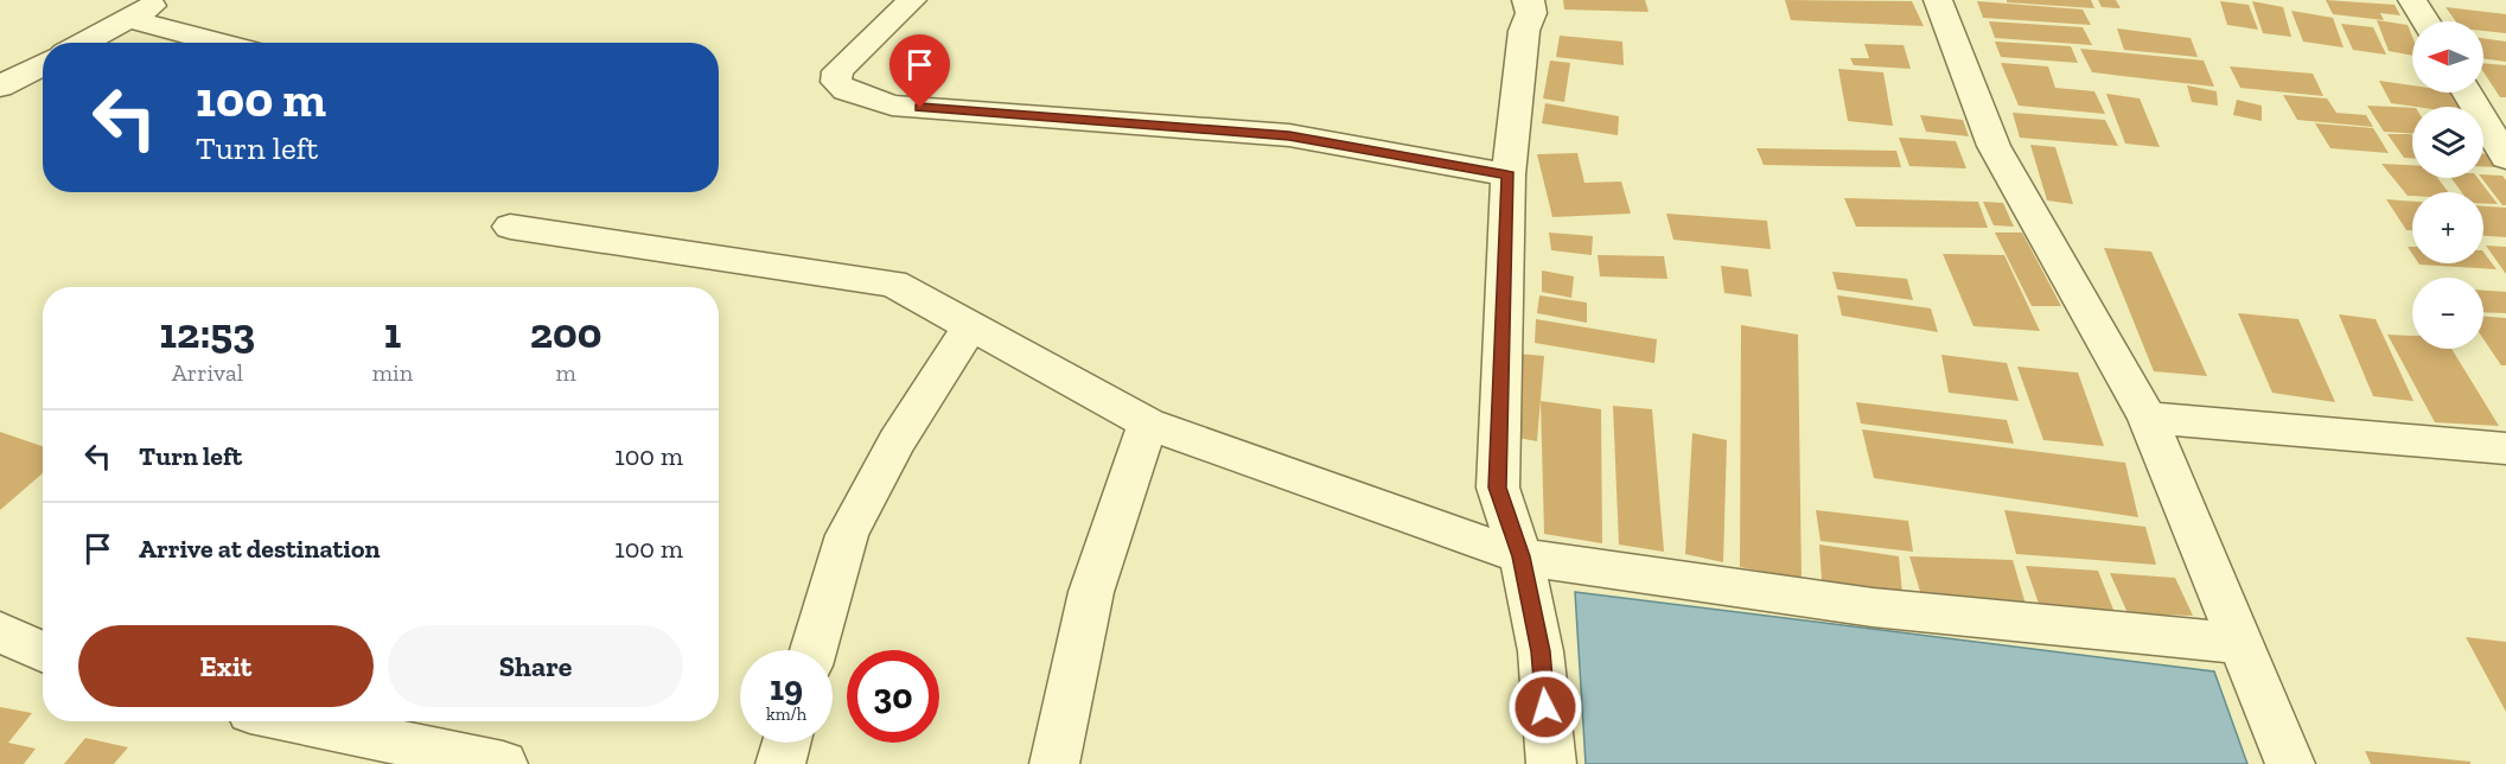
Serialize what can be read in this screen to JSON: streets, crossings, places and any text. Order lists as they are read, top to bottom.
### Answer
{
  "north": "left",
  "page": {
    "map_buttons": ["+", "−"],
    "turn": ["100 m", "Turn left"],
    "eta": [
      "12:53",
      "Arrival",
      "1",
      "min",
      "200",
      "m"
    ],
    "list": [
      {
        "name": "Turn left",
        "value": "100 m"
      },
      {
        "name": "Arrive at destination",
        "value": "100 m"
      }
    ],
    "buttons": ["Exit", "Share"],
    "speed": "19 km/h",
    "limit": "30"
  }
}
